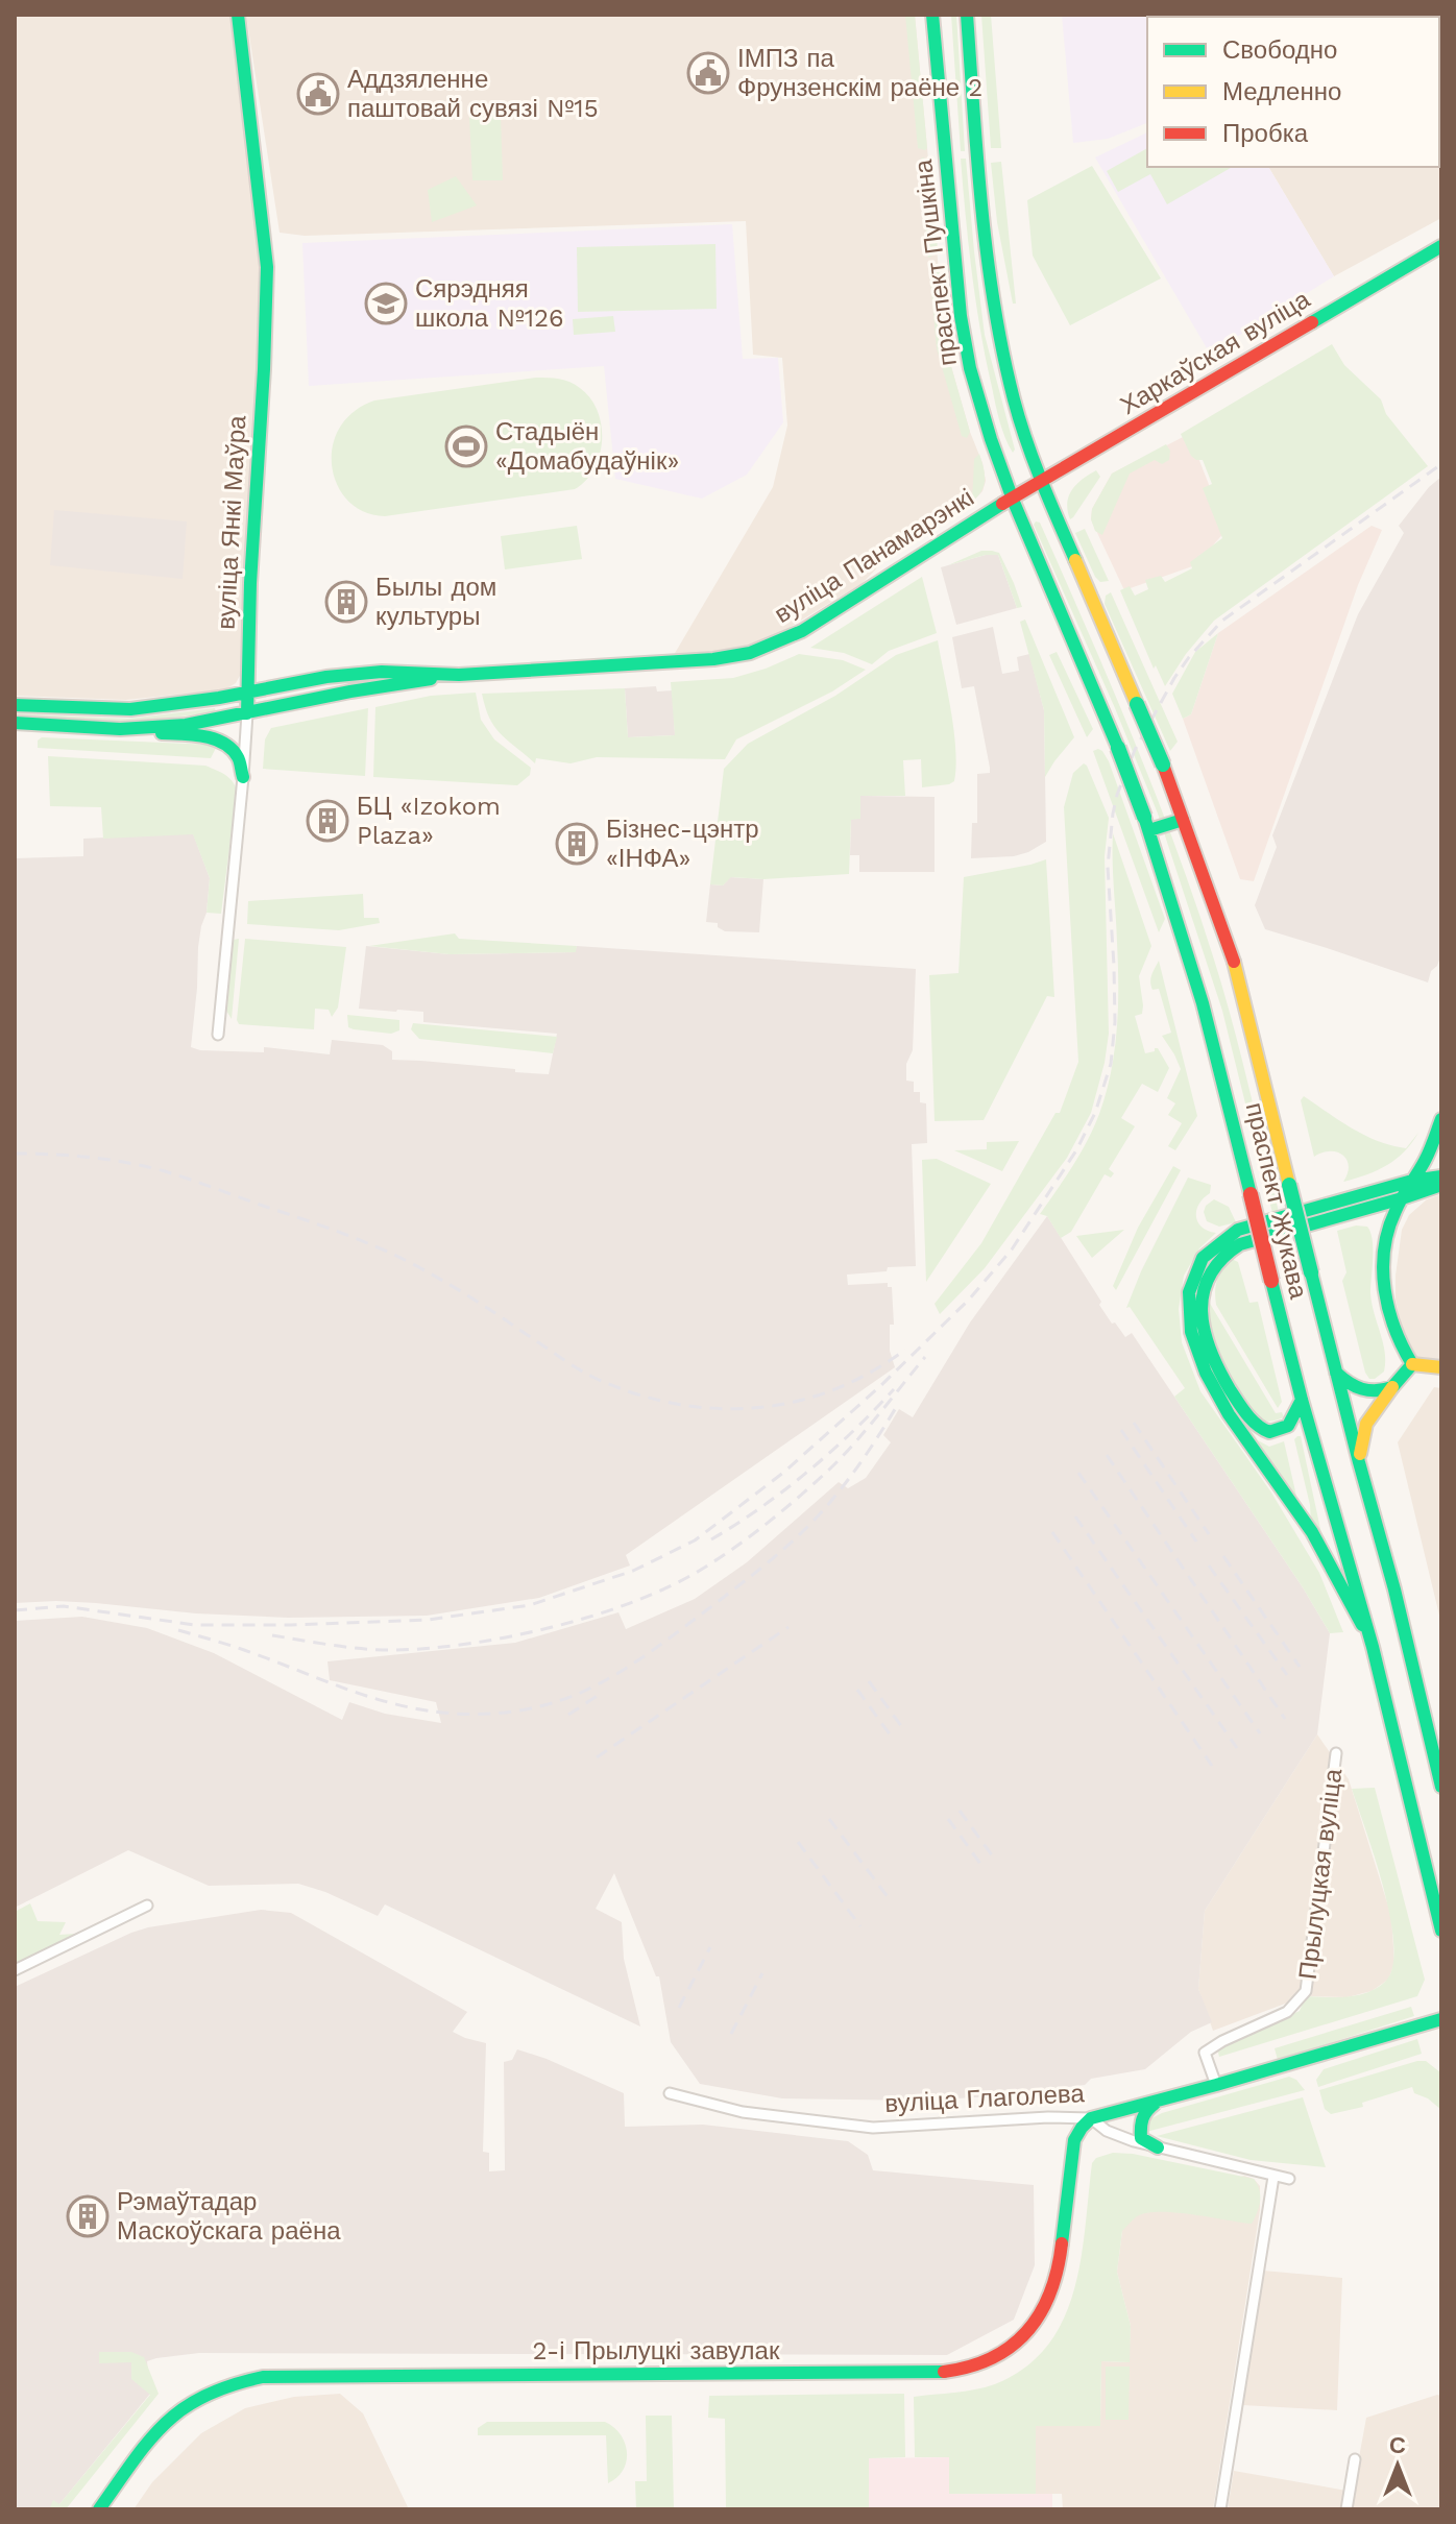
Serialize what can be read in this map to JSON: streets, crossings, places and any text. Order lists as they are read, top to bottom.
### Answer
{
  "streets": {
    "main road": [
      "праспект Пушкіна",
      "Харкаўская вуліца",
      "вуліца Янкі Маўра",
      "вуліца Панамарэнкі",
      "праспект Жукава",
      "вуліца Глаголева",
      "2-і Прылуцкі завулак"
    ],
    "street": ["Прылуцкая вуліца"]
  },
  "crossings": [
    ["праспект Пушкіна", "Харкаўская вуліца"],
    ["праспект Пушкіна", "вуліца Панамарэнкі"],
    ["праспект Пушкіна", "праспект Жукава"],
    ["Харкаўская вуліца", "вуліца Панамарэнкі"],
    ["Харкаўская вуліца", "праспект Жукава"],
    ["вуліца Янкі Маўра", "вуліца Панамарэнкі"],
    ["вуліца Панамарэнкі", "праспект Жукава"],
    ["Прылуцкая вуліца", "вуліца Глаголева"],
    ["вуліца Глаголева", "2-і Прылуцкі завулак"]
  ],
  "places": {
    "public building": ["ІМПЗ па Фрунзенскім раёне 2", "Аддзяленне паштовай сувязі №15"],
    "school or university": ["Сярэдняя школа №126"],
    "sports": ["Стадыён «Домабудаўнік»"],
    "building": [
      "Былы дом культуры",
      "БЦ «Izokom Plaza»",
      "Бізнес-цэнтр «ІНФА»",
      "Рэмаўтадар Маскоўскага раёна"
    ]
  },
  "legend": ["Свободно", "Медленно", "Пробка"],
  "north": "top"
}
